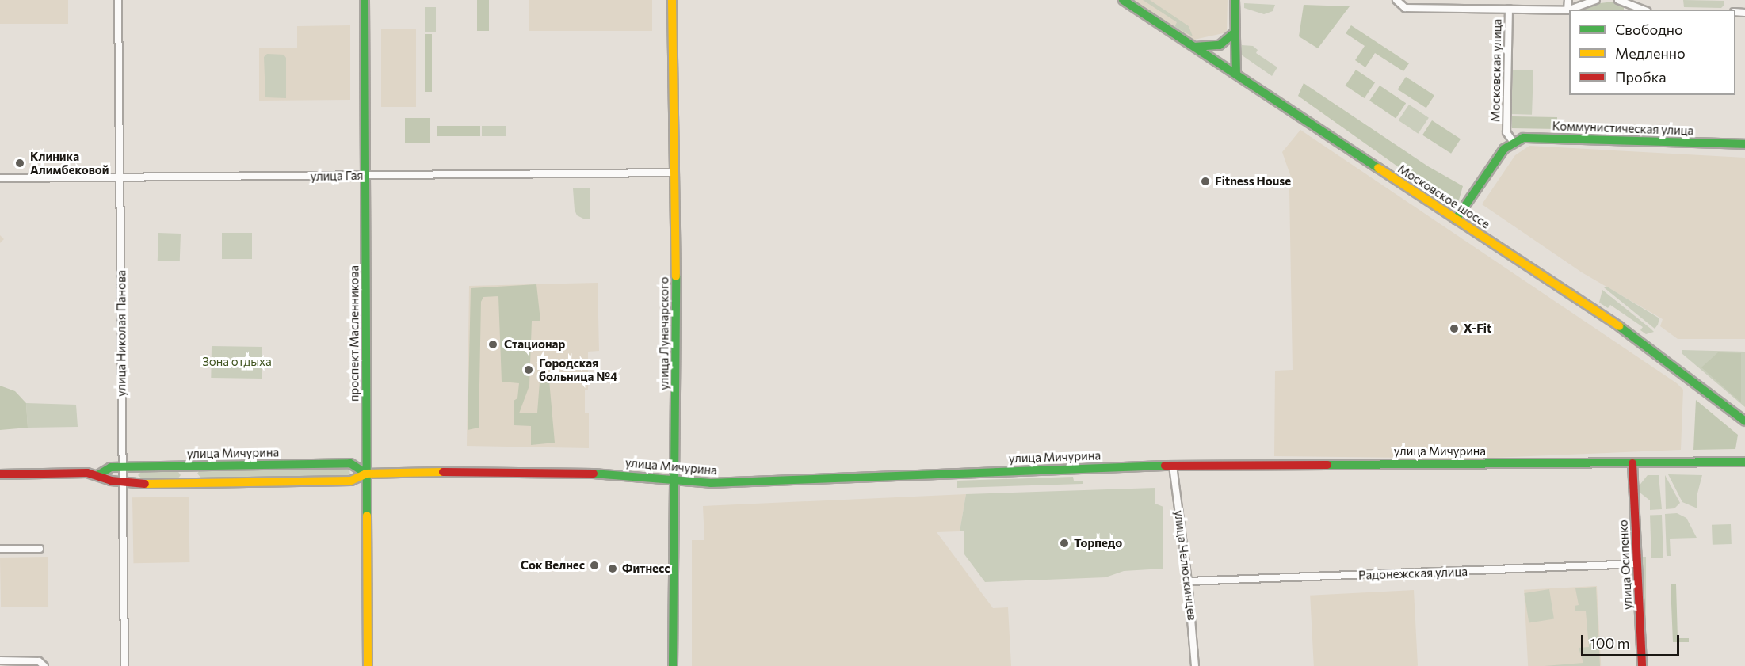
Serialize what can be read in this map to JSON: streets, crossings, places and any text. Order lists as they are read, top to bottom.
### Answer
{
  "streets": {
    "main road": [
      "Коммунистическая улица",
      "Московское шоссе",
      "проспект Масленникова",
      "улица Луначарского",
      "улица Мичурина",
      "улица Осипенко"
    ],
    "street": [
      "Московская улица",
      "улица Гая",
      "улица Николая Панова",
      "улица Челюскинцев",
      "Радонежская улица"
    ]
  },
  "crossings": [
    ["Московская улица", "Коммунистическая улица"],
    ["Коммунистическая улица", "Московское шоссе"],
    ["улица Гая", "улица Николая Панова"],
    ["улица Гая", "проспект Масленникова"],
    ["улица Гая", "улица Луначарского"],
    ["улица Николая Панова", "улица Мичурина"],
    ["проспект Масленникова", "улица Мичурина"],
    ["улица Луначарского", "улица Мичурина"],
    ["улица Мичурина", "улица Осипенко"],
    ["улица Мичурина", "улица Челюскинцев"],
    ["улица Осипенко", "Радонежская улица"],
    ["улица Челюскинцев", "Радонежская улица"]
  ],
  "parks": ["Зона отдыха"],
  "places": [
    "Клиника Алимбековой",
    "Fitness House",
    "X-Fit",
    "Стационар",
    "Городская больница №4",
    "Торпедо",
    "Сок Велнес",
    "Фитнесс"
  ],
  "legend": ["Свободно", "Медленно", "Пробка"],
  "scale_bar": "100 m"
}
